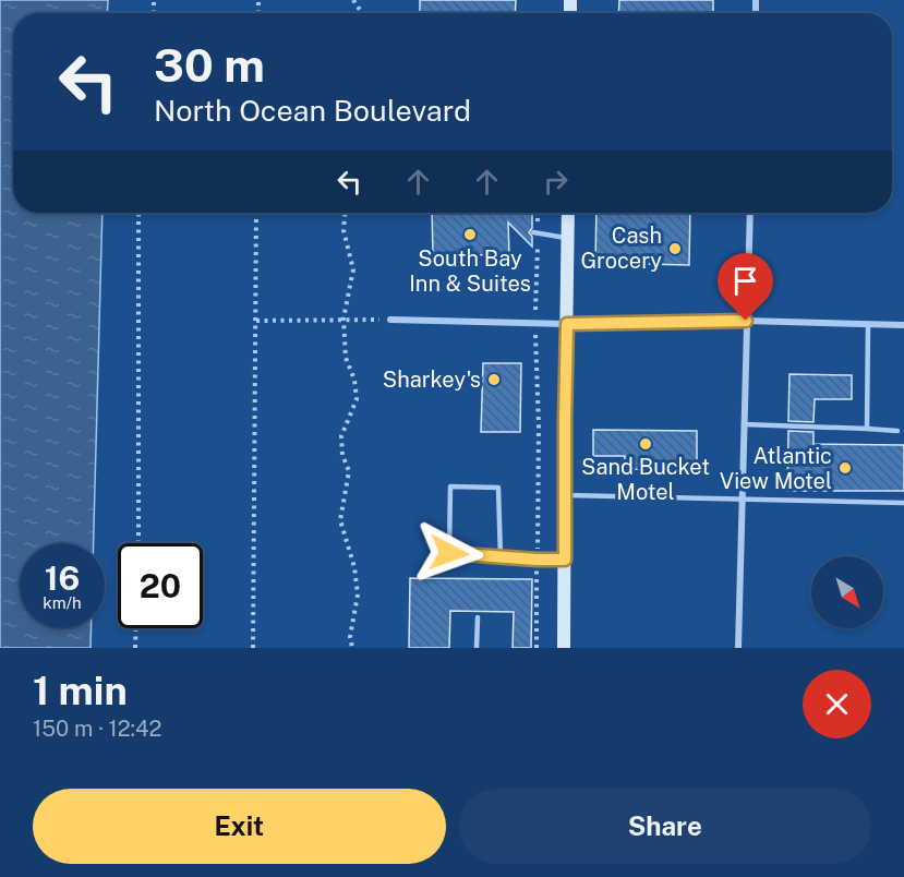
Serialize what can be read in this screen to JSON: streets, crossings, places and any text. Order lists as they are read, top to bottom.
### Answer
{
  "places": [
    "South Bay Inn & Suites",
    "Cash Grocery",
    "Sharkey's",
    "Sand Bucket Motel",
    "Atlantic View Motel"
  ],
  "north": "bottom right",
  "page": {
    "turn": ["30 m", "North Ocean Boulevard"],
    "speed": "16 km/h",
    "limit": "20",
    "heading": ["1 min", "150 m · 12:42"],
    "buttons": ["Exit", "Share"]
  }
}
